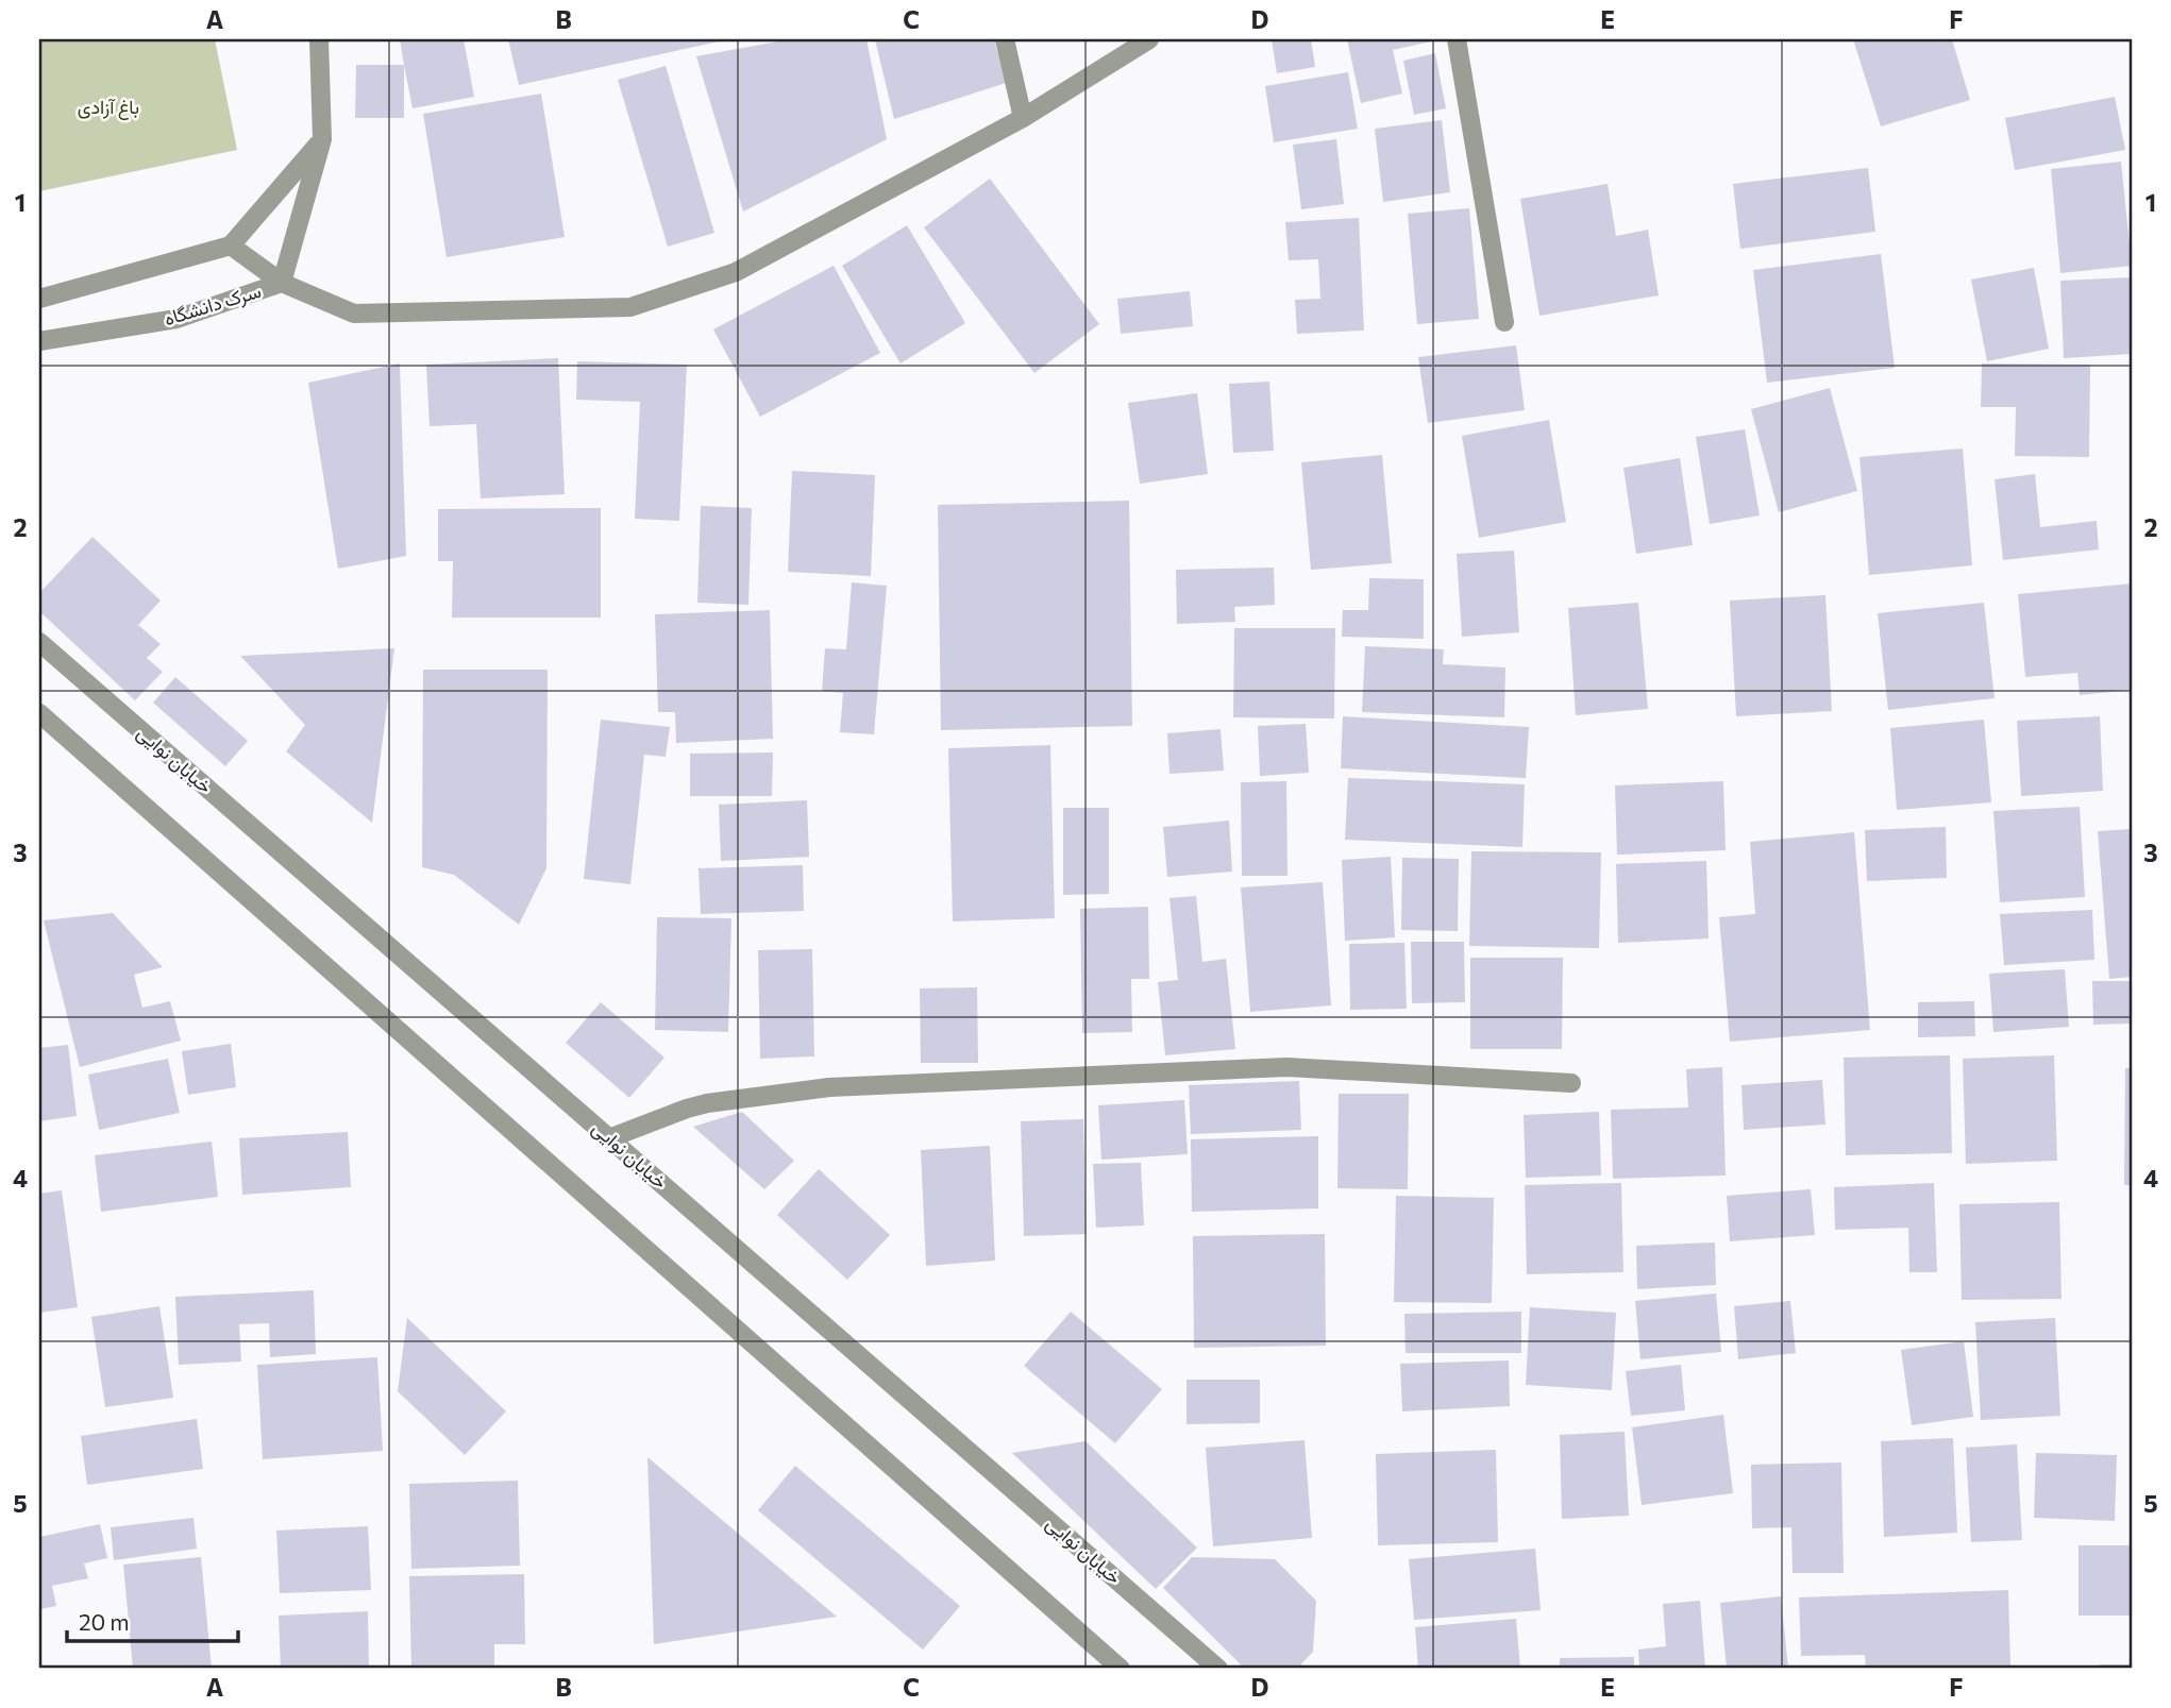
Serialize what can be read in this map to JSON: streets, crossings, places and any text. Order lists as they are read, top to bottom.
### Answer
{
  "streets": {
    "street": ["سرک دانشگاه", "خیابان نوایی"]
  },
  "parks": ["باغ آزادی"],
  "scale_bar": "20 m",
  "grid": {
    "columns": [
      "A",
      "B",
      "C",
      "D",
      "E",
      "F"
    ],
    "rows": [
      "1",
      "2",
      "3",
      "4",
      "5"
    ]
  }
}
